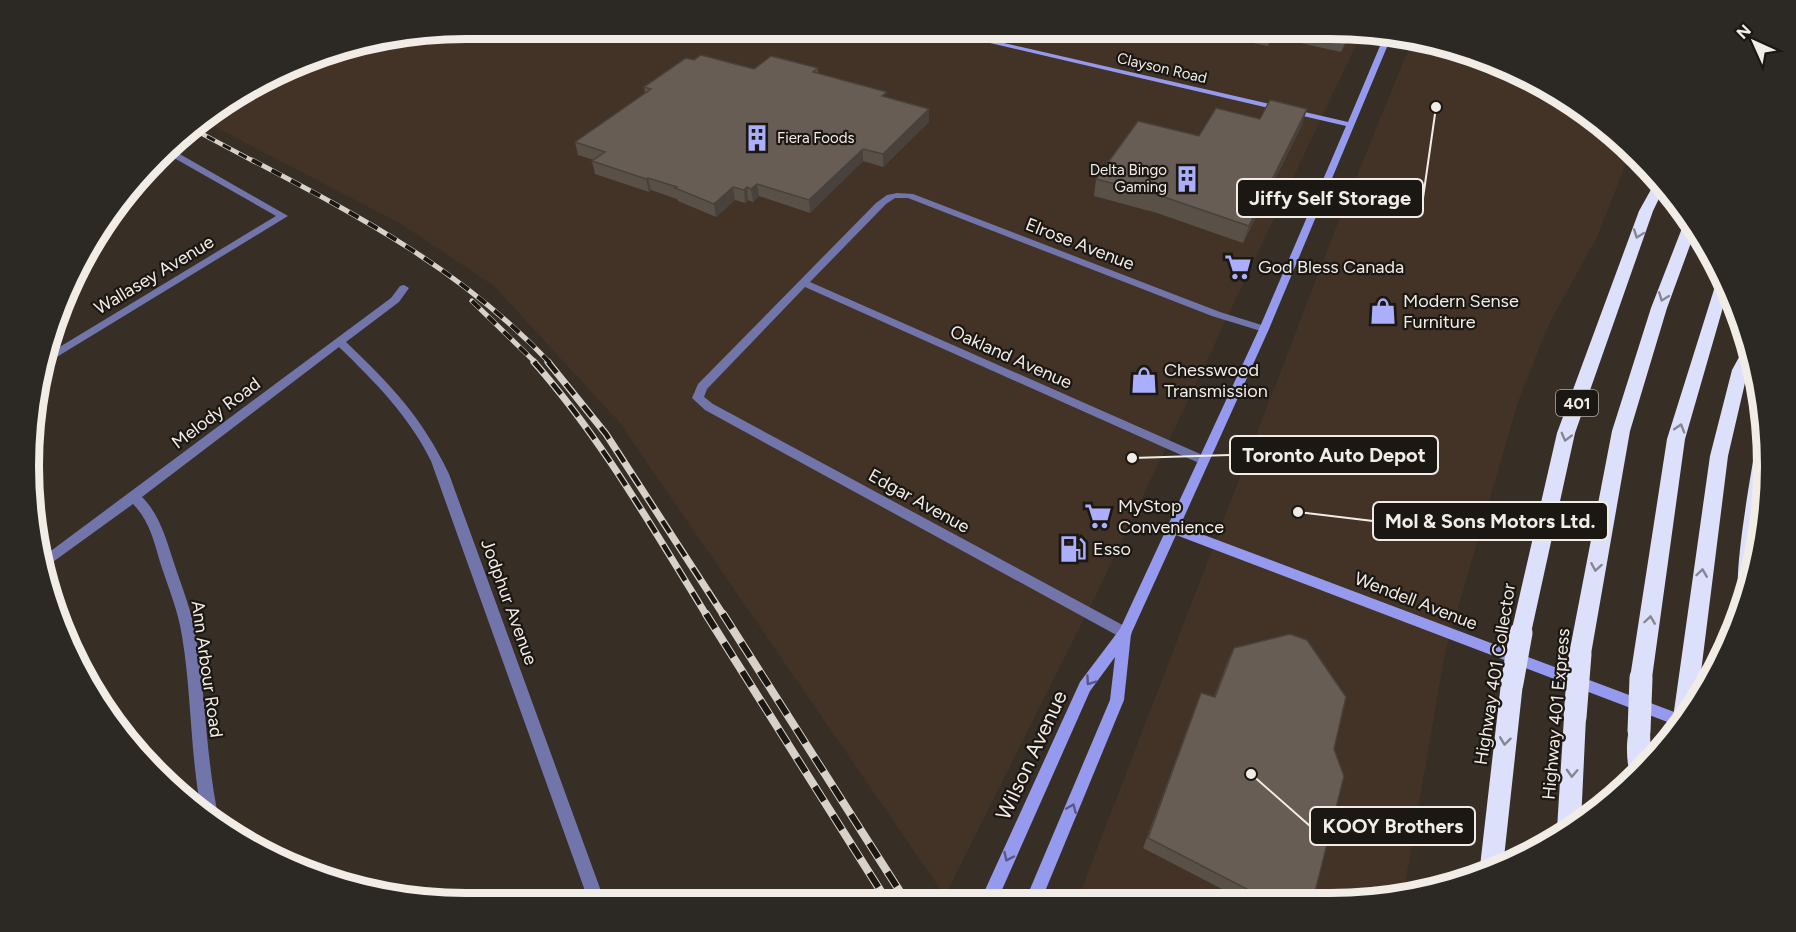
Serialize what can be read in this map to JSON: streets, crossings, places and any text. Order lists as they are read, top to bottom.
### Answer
{
  "streets": {
    "highway": ["401", "Highway 401 Collector", "Highway 401 Express"],
    "main road": ["Clayson Road", "Wendell Avenue", "Wilson Avenue"],
    "street": [
      "Elrose Avenue",
      "Wallasey Avenue",
      "Oakland Avenue",
      "Melody Road",
      "Edgar Avenue",
      "Jodphur Avenue",
      "Ann Arbour Road"
    ]
  },
  "crossings": [
    ["Clayson Road", "Wilson Avenue"],
    ["Elrose Avenue", "Oakland Avenue"],
    ["Elrose Avenue", "Edgar Avenue"],
    ["Elrose Avenue", "Wilson Avenue"],
    ["Oakland Avenue", "Edgar Avenue"],
    ["Oakland Avenue", "Wilson Avenue"],
    ["Melody Road", "Jodphur Avenue"],
    ["Melody Road", "Ann Arbour Road"],
    ["Edgar Avenue", "Wilson Avenue"],
    ["Wendell Avenue", "Wilson Avenue"]
  ],
  "places": {
    "other": [
      "Jiffy Self Storage",
      "Toronto Auto Depot",
      "Mol & Sons Motors Ltd.",
      "KOOY Brothers"
    ],
    "building": ["Fiera Foods", "Delta Bingo Gaming"],
    "supermarket": ["God Bless Canada", "MyStop Convenience"],
    "shop": ["Modern Sense Furniture", "Chesswood Transmission"],
    "fuel station": ["Esso"]
  },
  "north": "top left"
}
